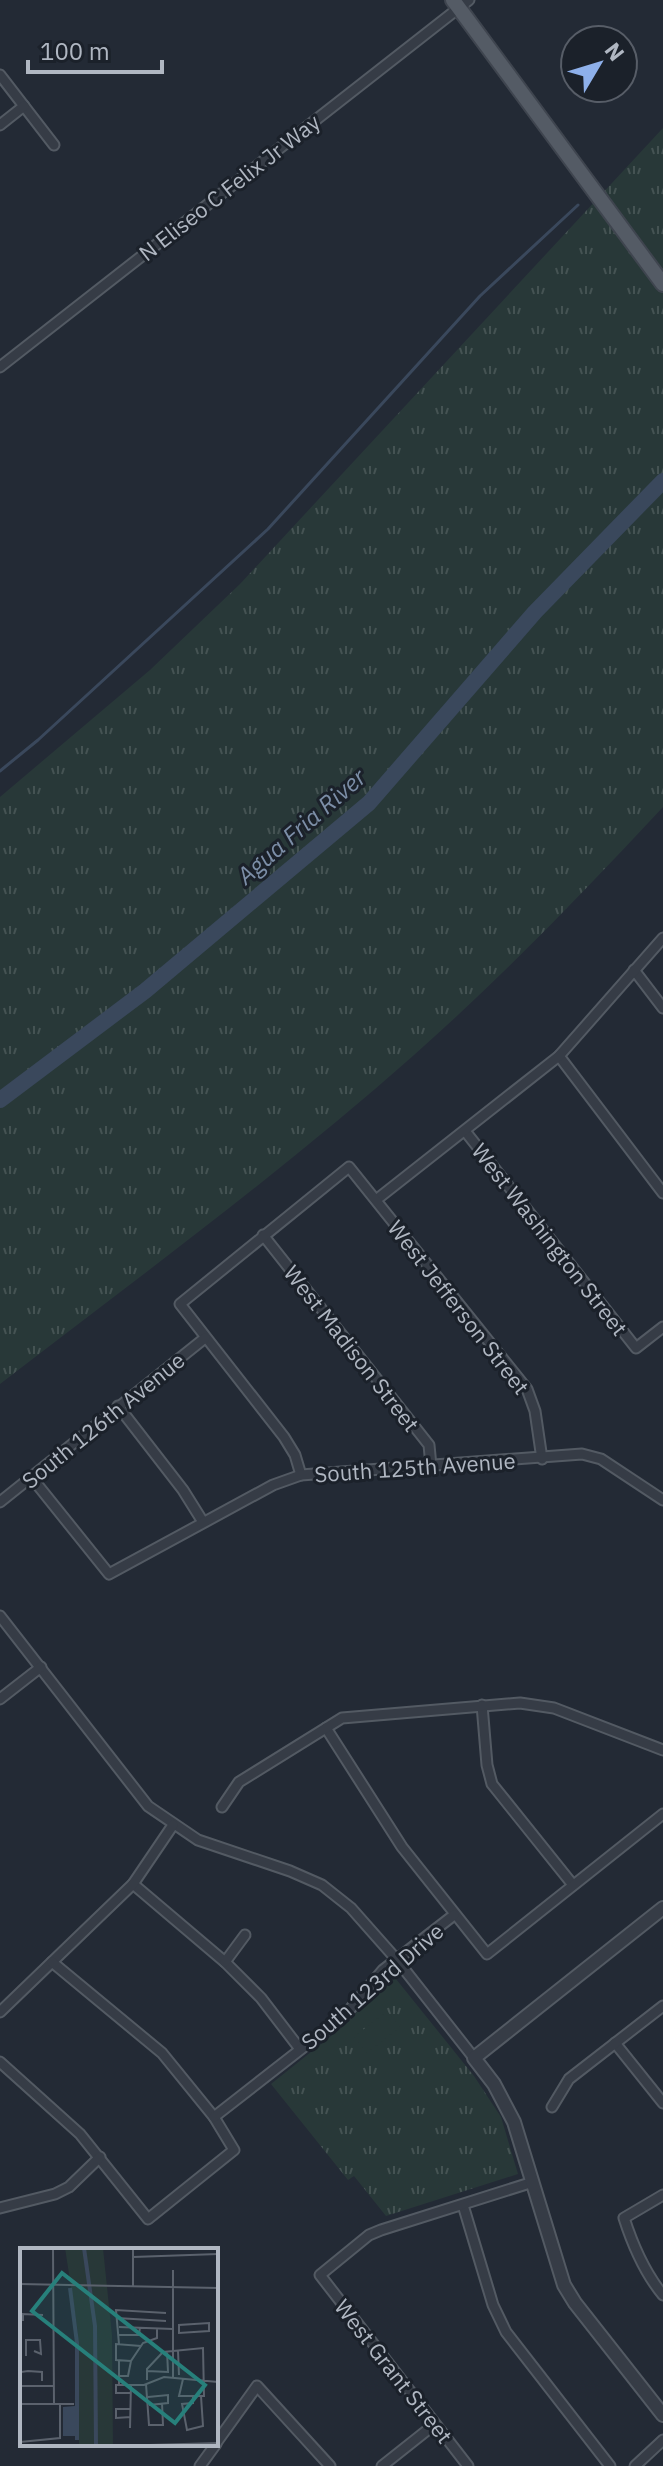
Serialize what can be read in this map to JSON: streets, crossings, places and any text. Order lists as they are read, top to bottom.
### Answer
{
  "streets": {
    "street": [
      "N Eliseo C Felix Jr Way",
      "West Washington Street",
      "West Jefferson Street",
      "West Madison Street",
      "South 126th Avenue",
      "South 125th Avenue",
      "South 123rd Drive",
      "West Grant Street"
    ]
  },
  "crossings": [
    ["West Jefferson Street", "West Madison Street"],
    ["West Jefferson Street", "South 125th Avenue"],
    ["West Madison Street", "South 125th Avenue"],
    ["South 126th Avenue", "South 125th Avenue"]
  ],
  "water": ["Agua Fria River"],
  "scale_bar": "100 m",
  "north": "top right"
}
